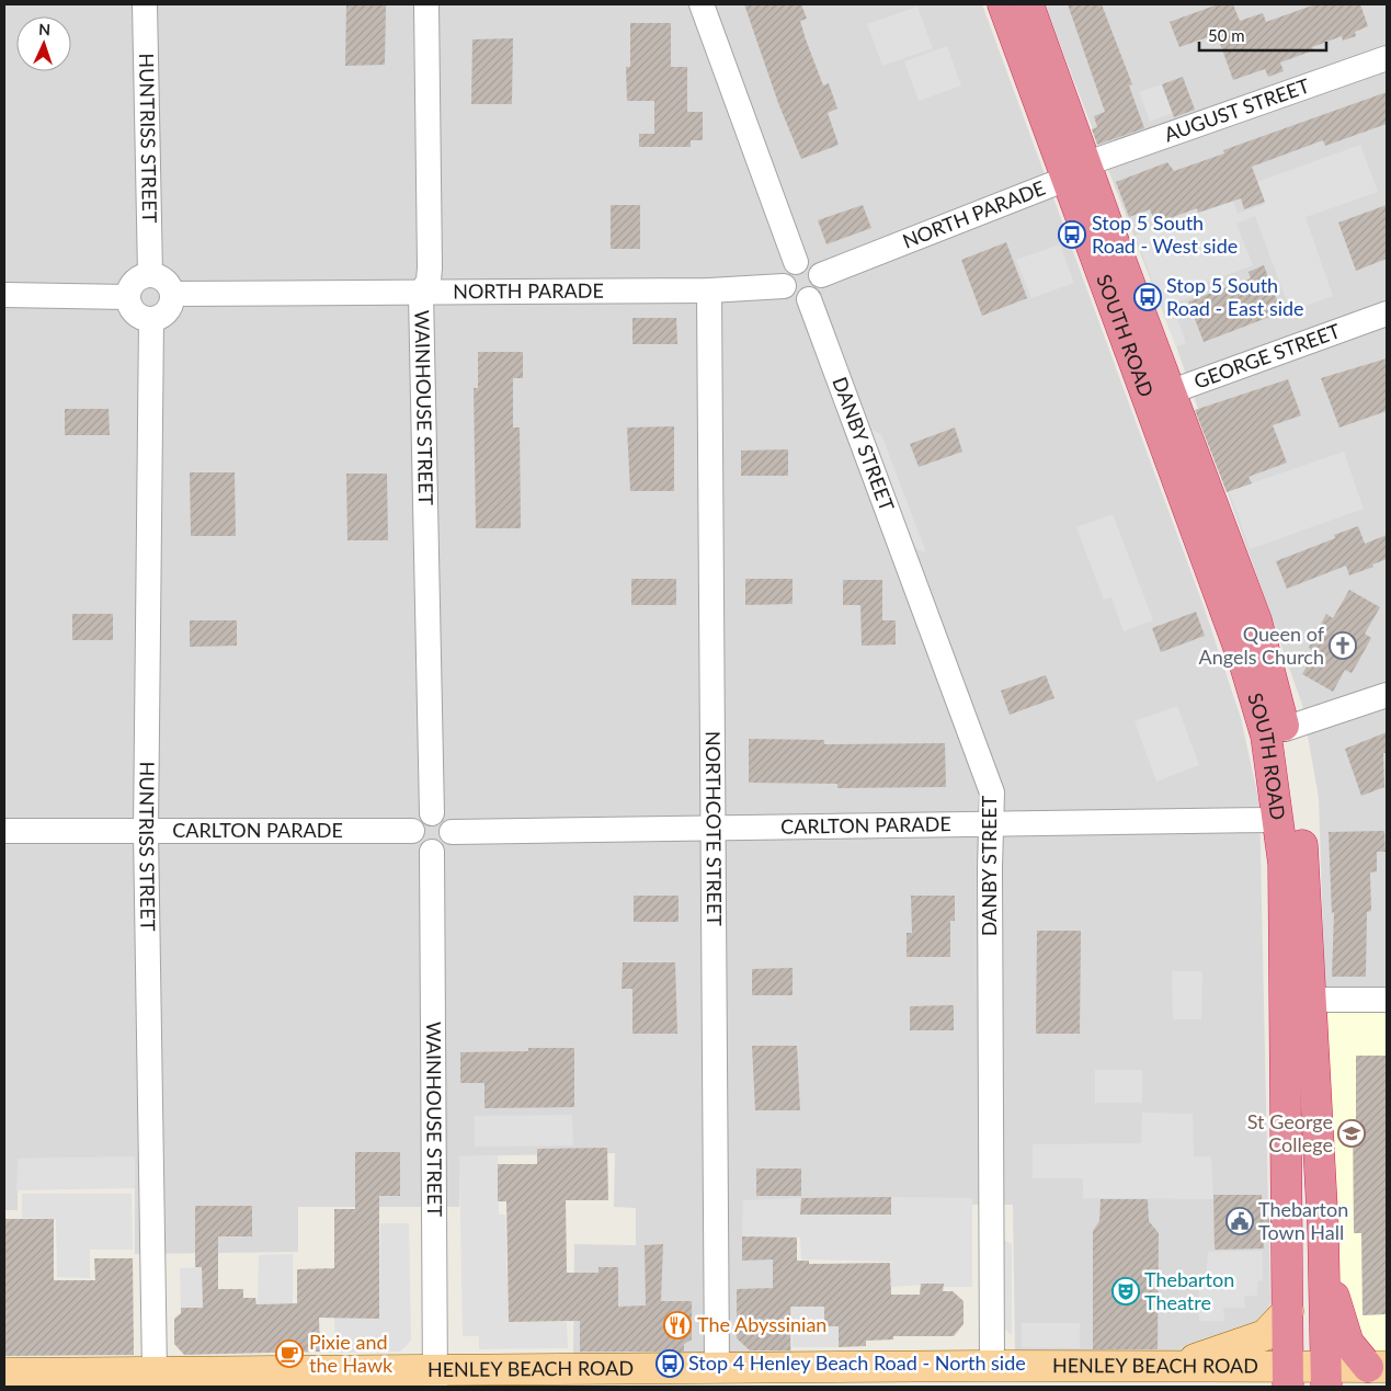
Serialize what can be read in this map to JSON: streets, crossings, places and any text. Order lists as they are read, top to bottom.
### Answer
{
  "streets": {
    "highway": ["SOUTH ROAD"],
    "main road": ["HENLEY BEACH ROAD"],
    "street": [
      "AUGUST STREET",
      "HUNTRISS STREET",
      "NORTH PARADE",
      "GEORGE STREET",
      "WAINHOUSE STREET",
      "DANBY STREET",
      "CARLTON PARADE",
      "NORTHCOTE STREET"
    ]
  },
  "crossings": [
    ["AUGUST STREET", "NORTH PARADE"],
    ["AUGUST STREET", "SOUTH ROAD"],
    ["HUNTRISS STREET", "NORTH PARADE"],
    ["HUNTRISS STREET", "CARLTON PARADE"],
    ["HUNTRISS STREET", "HENLEY BEACH ROAD"],
    ["NORTH PARADE", "SOUTH ROAD"],
    ["NORTH PARADE", "WAINHOUSE STREET"],
    ["NORTH PARADE", "DANBY STREET"],
    ["NORTH PARADE", "NORTHCOTE STREET"],
    ["SOUTH ROAD", "GEORGE STREET"],
    ["SOUTH ROAD", "CARLTON PARADE"],
    ["SOUTH ROAD", "HENLEY BEACH ROAD"],
    ["WAINHOUSE STREET", "CARLTON PARADE"],
    ["WAINHOUSE STREET", "HENLEY BEACH ROAD"],
    ["DANBY STREET", "CARLTON PARADE"],
    ["DANBY STREET", "HENLEY BEACH ROAD"],
    ["CARLTON PARADE", "NORTHCOTE STREET"],
    ["NORTHCOTE STREET", "HENLEY BEACH ROAD"]
  ],
  "places": {
    "bus stop": ["Stop 5 South Road - West side", "Stop 5 South Road - East side", "Stop 4 Henley Beach Road - North side"],
    "church": ["Queen of Angels Church"],
    "school or university": ["St George College"],
    "public building": ["Thebarton Town Hall"],
    "theatre": ["Thebarton Theatre"],
    "restaurant": ["The Abyssinian"],
    "cafe": ["Pixie and the Hawk"]
  },
  "scale_bar": "50 m",
  "north": "top"
}
